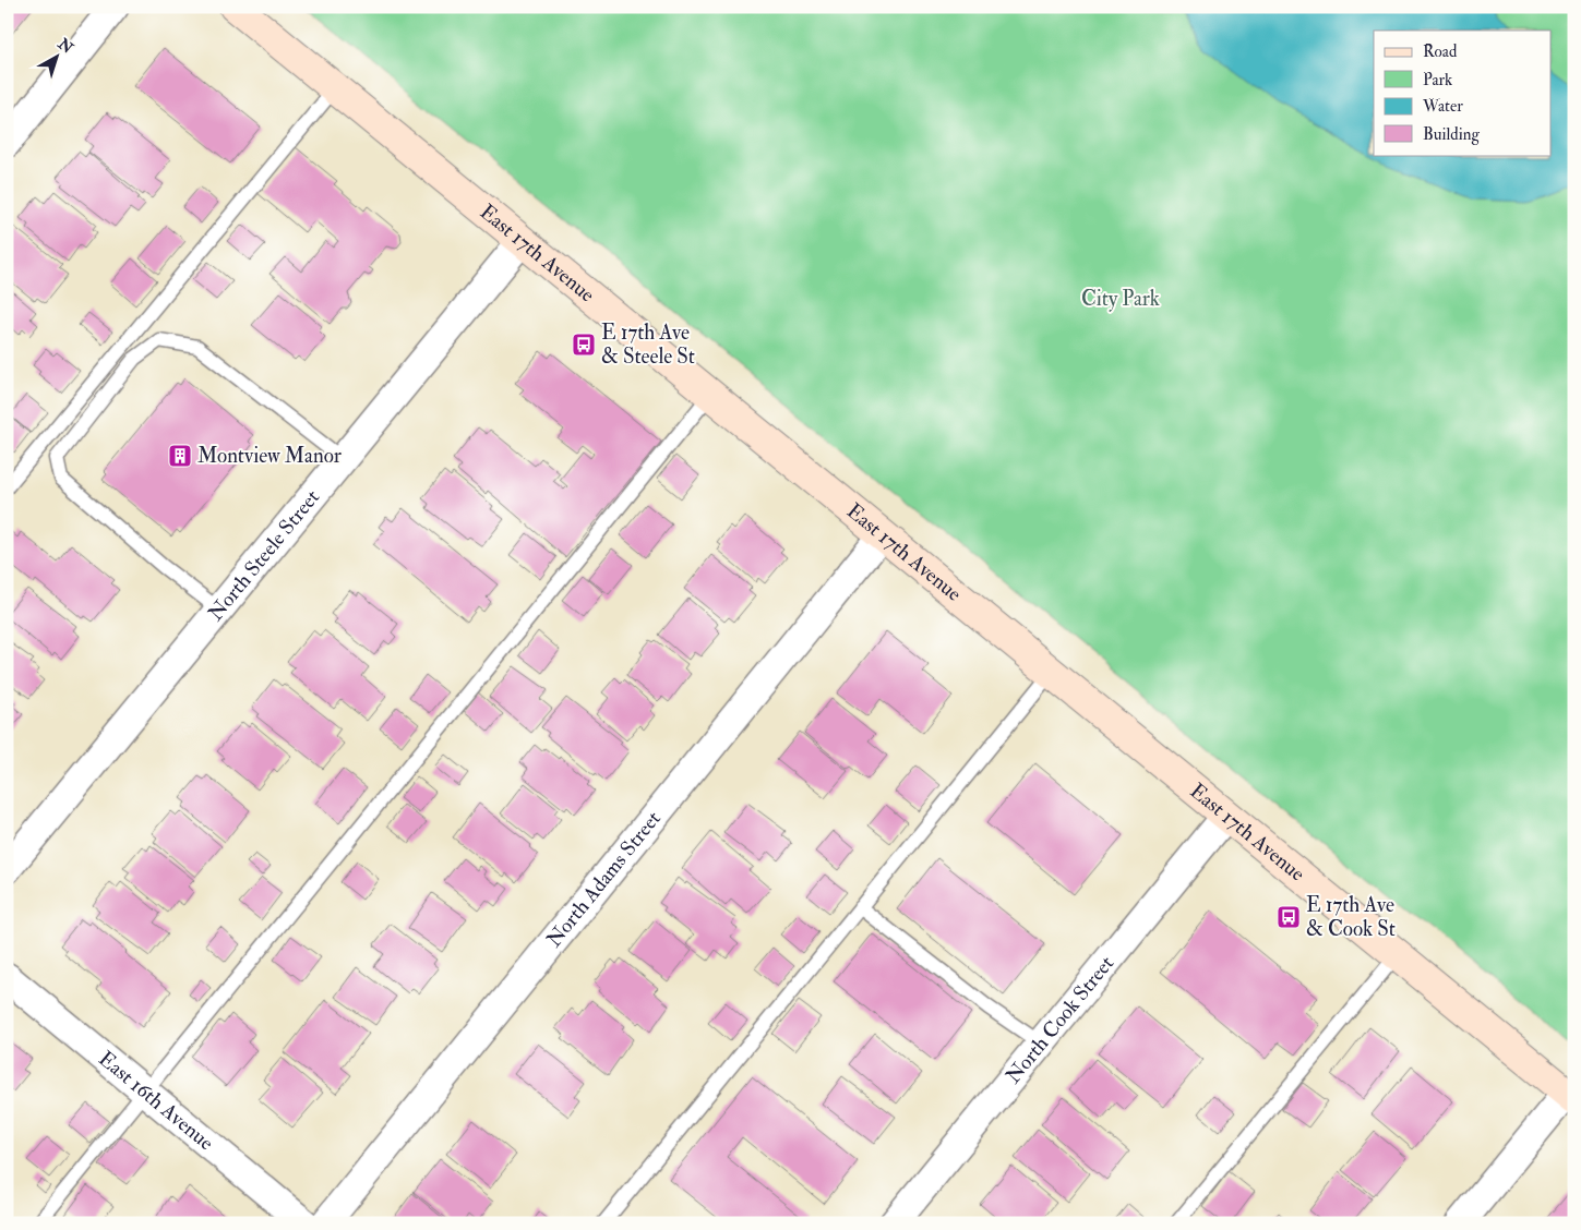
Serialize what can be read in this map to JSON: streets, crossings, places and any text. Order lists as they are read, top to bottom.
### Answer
{
  "streets": {
    "main road": ["East 17th Avenue"],
    "street": [
      "North Steele Street",
      "North Adams Street",
      "North Cook Street",
      "East 16th Avenue"
    ]
  },
  "crossings": [
    ["East 17th Avenue", "North Steele Street"],
    ["East 17th Avenue", "North Adams Street"],
    ["East 17th Avenue", "North Cook Street"]
  ],
  "parks": ["City Park"],
  "places": {
    "bus stop": ["E 17th Ave & Steele St", "E 17th Ave & Cook St"],
    "building": ["Montview Manor"]
  },
  "legend": [
    "Road",
    "Park",
    "Water",
    "Building"
  ],
  "north": "top right"
}
